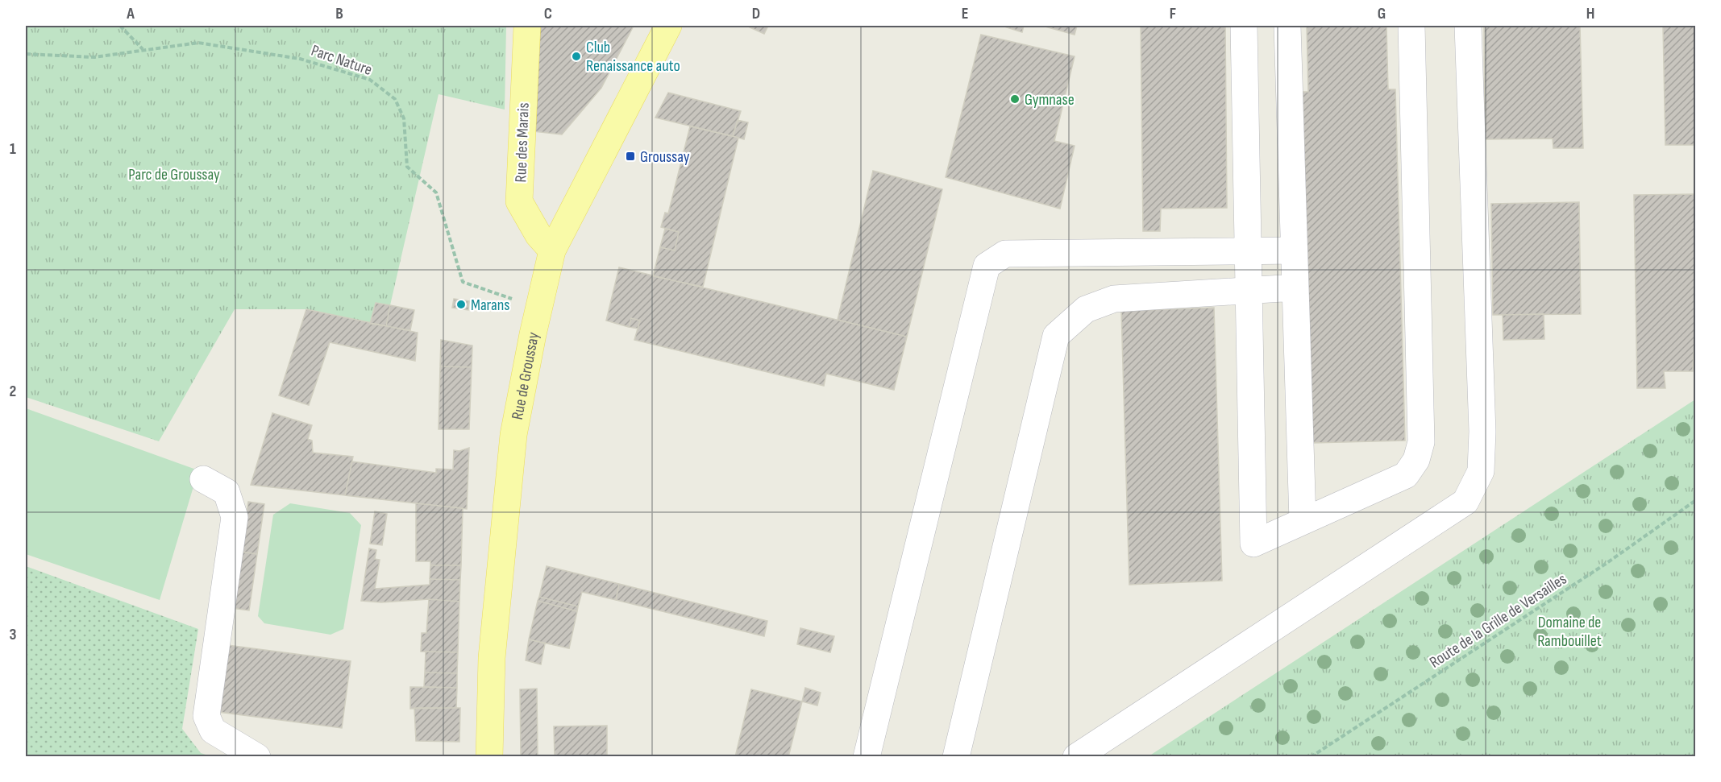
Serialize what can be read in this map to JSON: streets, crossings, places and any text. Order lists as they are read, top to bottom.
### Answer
{
  "streets": {
    "main road": ["Rue des Marais", "Rue de Groussay"],
    "path": ["Parc Nature", "Route de la Grille de Versailles"]
  },
  "crossings": [
    ["Parc Nature", "Rue de Groussay"],
    ["Rue des Marais", "Rue de Groussay"]
  ],
  "parks": ["Parc de Groussay", "Domaine de Rambouillet"],
  "places": {
    "other": ["Club Renaissance auto", "Gymnase", "Marans"],
    "transit": ["Groussay"]
  },
  "grid": {
    "columns": [
      "A",
      "B",
      "C",
      "D",
      "E",
      "F",
      "G",
      "H"
    ],
    "rows": ["1", "2", "3"]
  }
}
